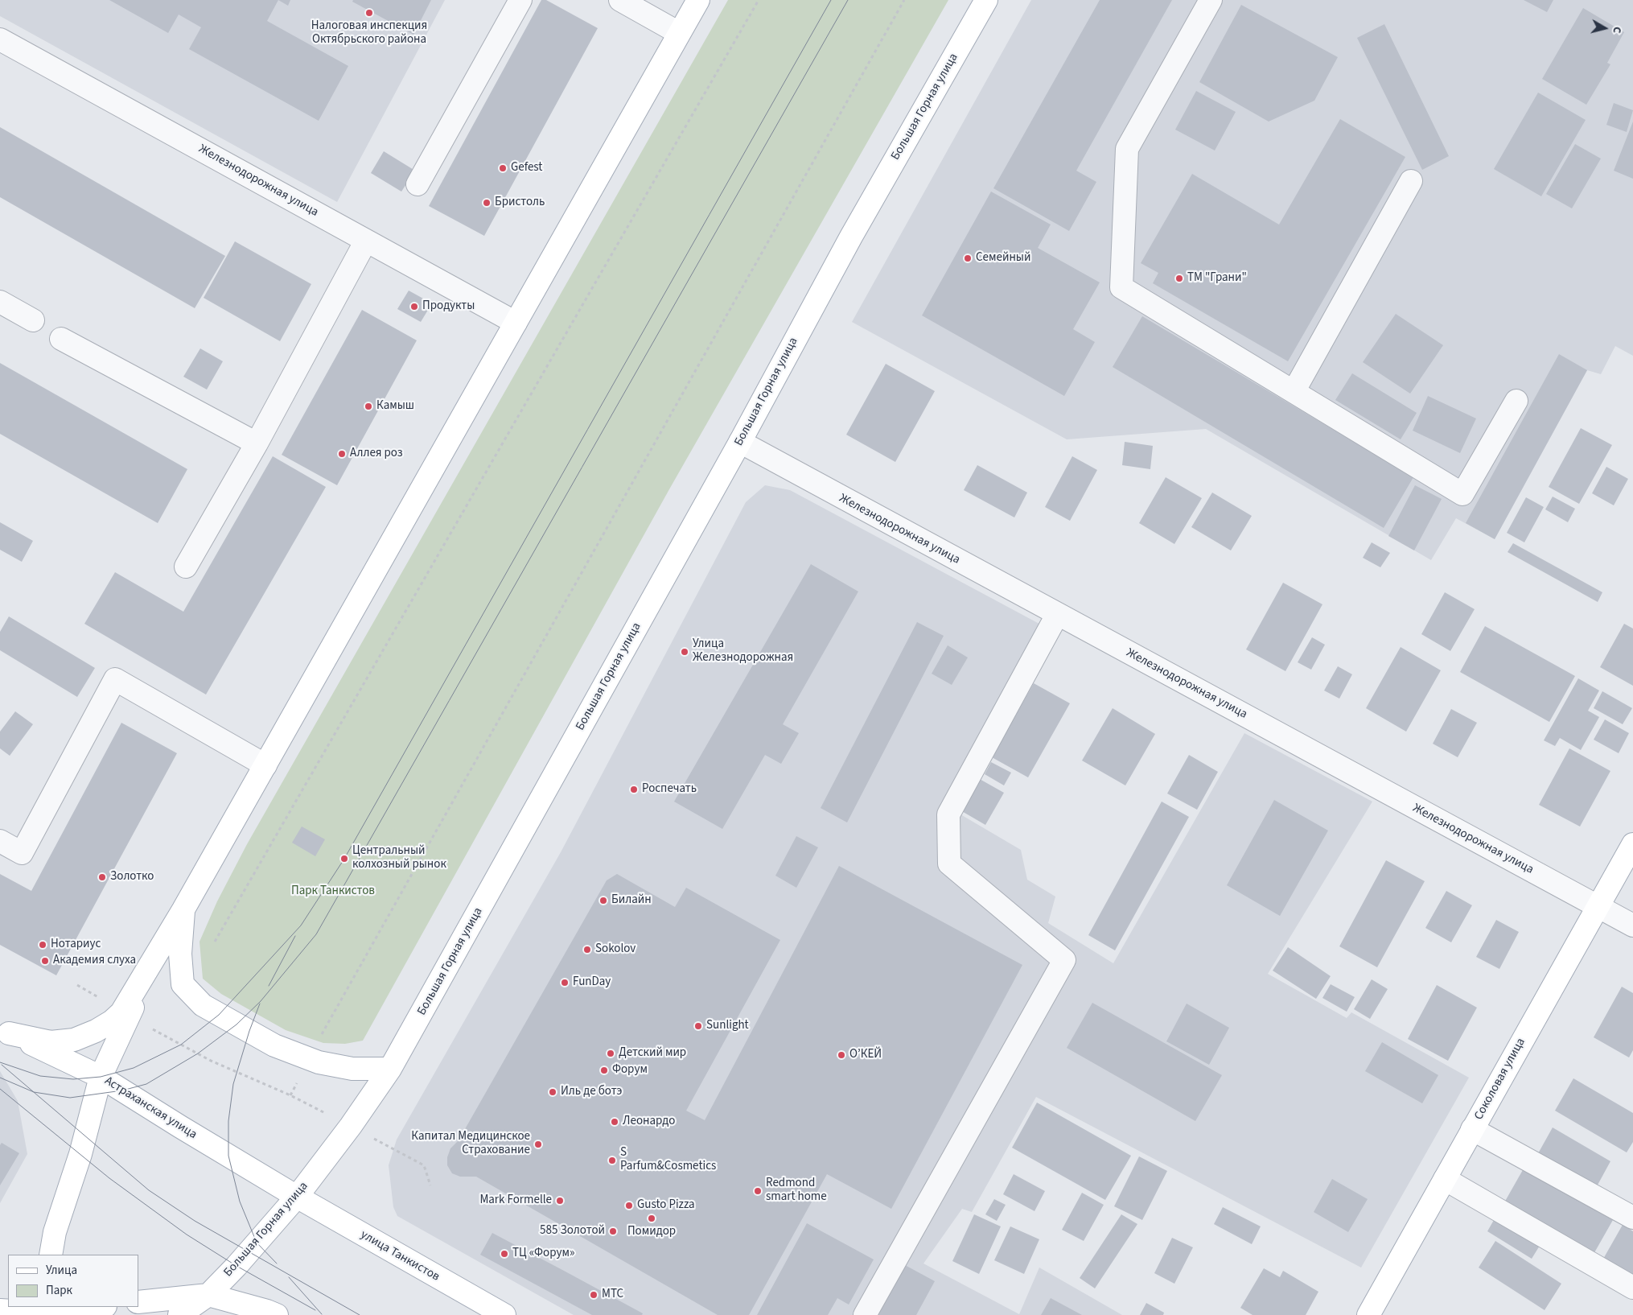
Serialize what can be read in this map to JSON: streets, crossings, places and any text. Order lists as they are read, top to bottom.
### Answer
{
  "streets": {
    "main road": [
      "Большая Горная улица",
      "Соколовая улица",
      "Астраханская улица",
      "улица Танкистов"
    ],
    "street": ["Железнодорожная улица"]
  },
  "crossings": [
    ["Большая Горная улица", "Железнодорожная улица"],
    ["Большая Горная улица", "Астраханская улица"],
    ["Большая Горная улица", "улица Танкистов"],
    ["Железнодорожная улица", "Соколовая улица"],
    ["Астраханская улица", "улица Танкистов"]
  ],
  "parks": ["Парк Танкистов"],
  "places": [
    "Налоговая инспекция Октябрьского района",
    "Gefest",
    "Бристоль",
    "Семейный",
    "ТМ \"Грани\"",
    "Продукты",
    "Камыш",
    "Аллея роз",
    "Улица Железнодорожная",
    "Роспечать",
    "Центральный колхозный рынок",
    "Золотко",
    "Билайн",
    "Нотариус",
    "Sokolov",
    "Академия слуха",
    "FunDay",
    "Sunlight",
    "Детский мир",
    "О’КЕЙ",
    "Форум",
    "Иль де ботэ",
    "Леонардо",
    "Капитал Медицинское Страхование",
    "S Parfum&Cosmetics",
    "Redmond smart home",
    "Mark Formelle",
    "Gusto Pizza",
    "Помидор",
    "585 Золотой",
    "ТЦ «Форум»",
    "МТС"
  ],
  "legend": ["Улица", "Парк"],
  "north": "right"
}
